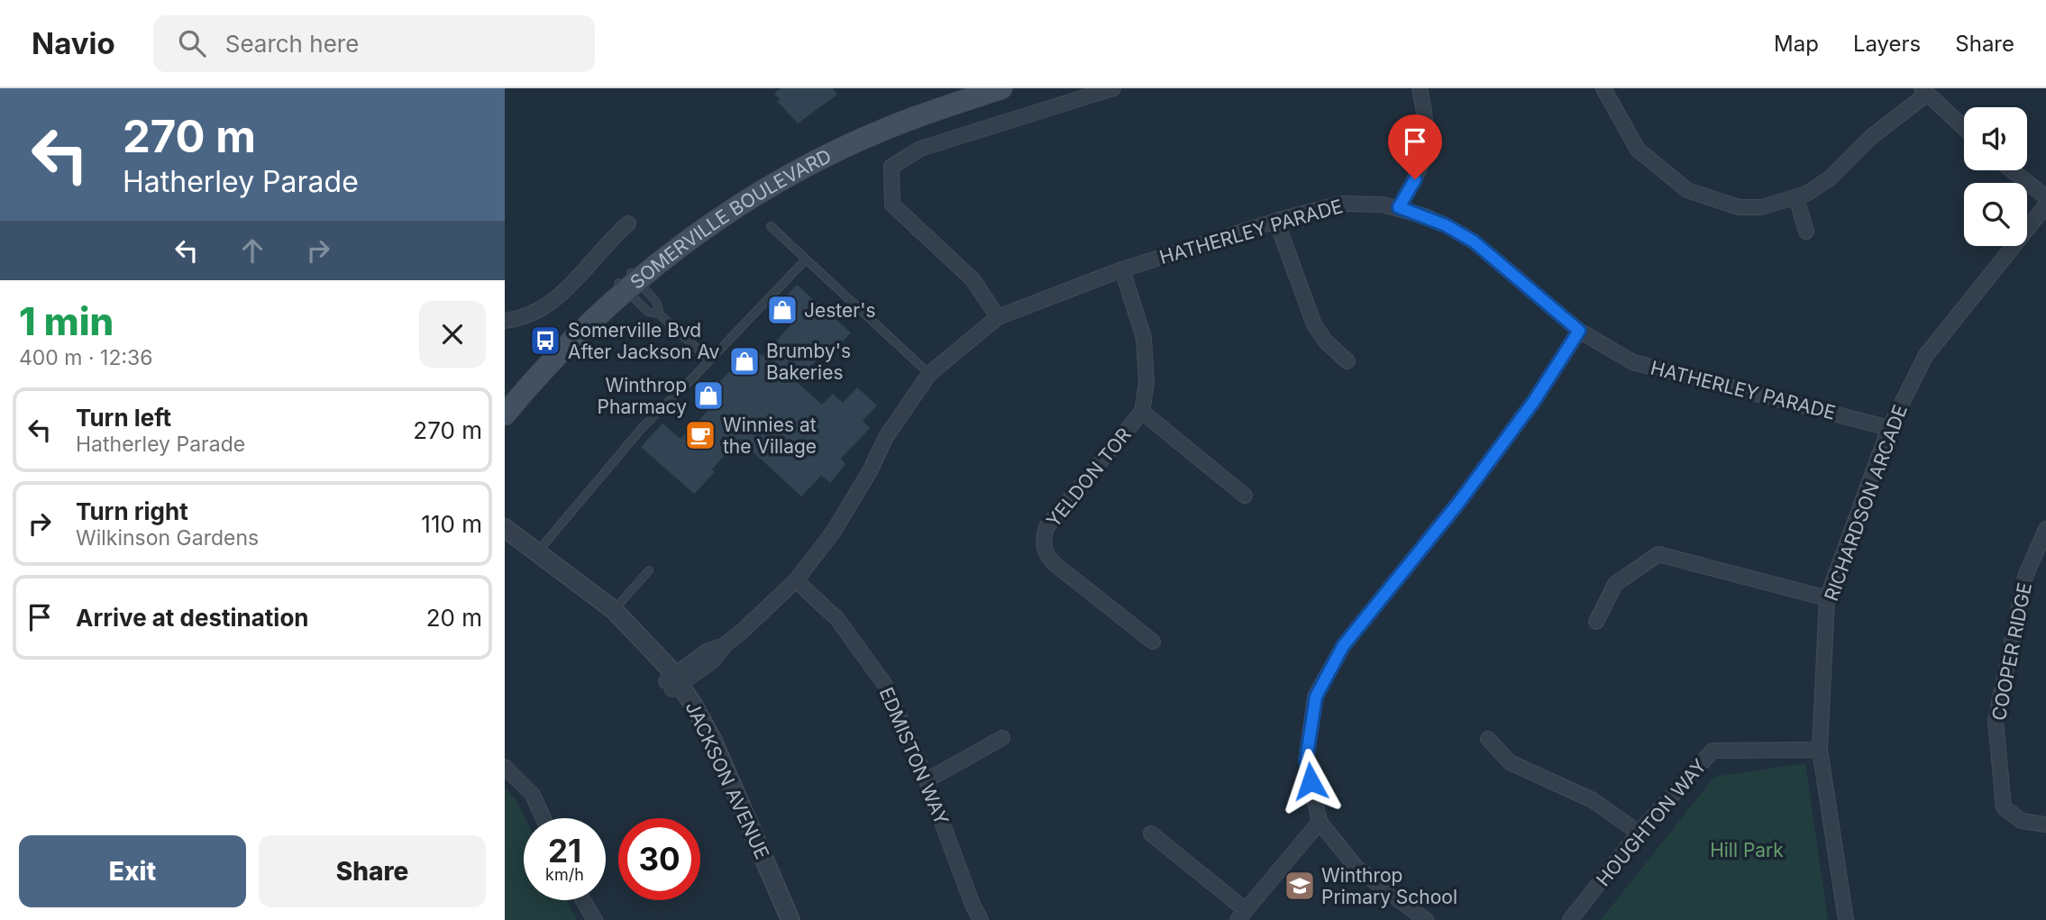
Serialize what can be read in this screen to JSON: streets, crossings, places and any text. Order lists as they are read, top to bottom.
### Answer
{
  "streets": {
    "main road": ["SOMERVILLE BOULEVARD"],
    "street": [
      "HATHERLEY PARADE",
      "YELDON TOR",
      "RICHARDSON ARCADE",
      "COOPER RIDGE",
      "EDMISTON WAY",
      "JACKSON AVENUE",
      "HOUGHTON WAY"
    ]
  },
  "crossings": [
    ["HATHERLEY PARADE", "YELDON TOR"],
    ["HATHERLEY PARADE", "RICHARDSON ARCADE"],
    ["HATHERLEY PARADE", "EDMISTON WAY"],
    ["HATHERLEY PARADE", "JACKSON AVENUE"],
    ["RICHARDSON ARCADE", "HOUGHTON WAY"]
  ],
  "parks": ["Hill Park"],
  "places": {
    "shop": ["Jester's", "Brumby's Bakeries", "Winthrop Pharmacy"],
    "bus stop": ["Somerville Bvd After Jackson Av"],
    "cafe": ["Winnies at the Village"],
    "school or university": ["Winthrop Primary School"]
  },
  "page": {
    "header": "Navio",
    "search": "Search here",
    "nav": ["Map", "Layers", "Share"],
    "turn": ["270 m", "Hatherley Parade"],
    "heading": ["1 min", "400 m · 12:36"],
    "list": [
      {
        "name": "Turn left",
        "note": "Hatherley Parade",
        "value": "270 m"
      },
      {
        "name": "Turn right",
        "note": "Wilkinson Gardens",
        "value": "110 m"
      },
      {
        "name": "Arrive at destination",
        "value": "20 m"
      }
    ],
    "speed": "21 km/h",
    "limit": "30",
    "buttons": ["Exit", "Share"]
  }
}
